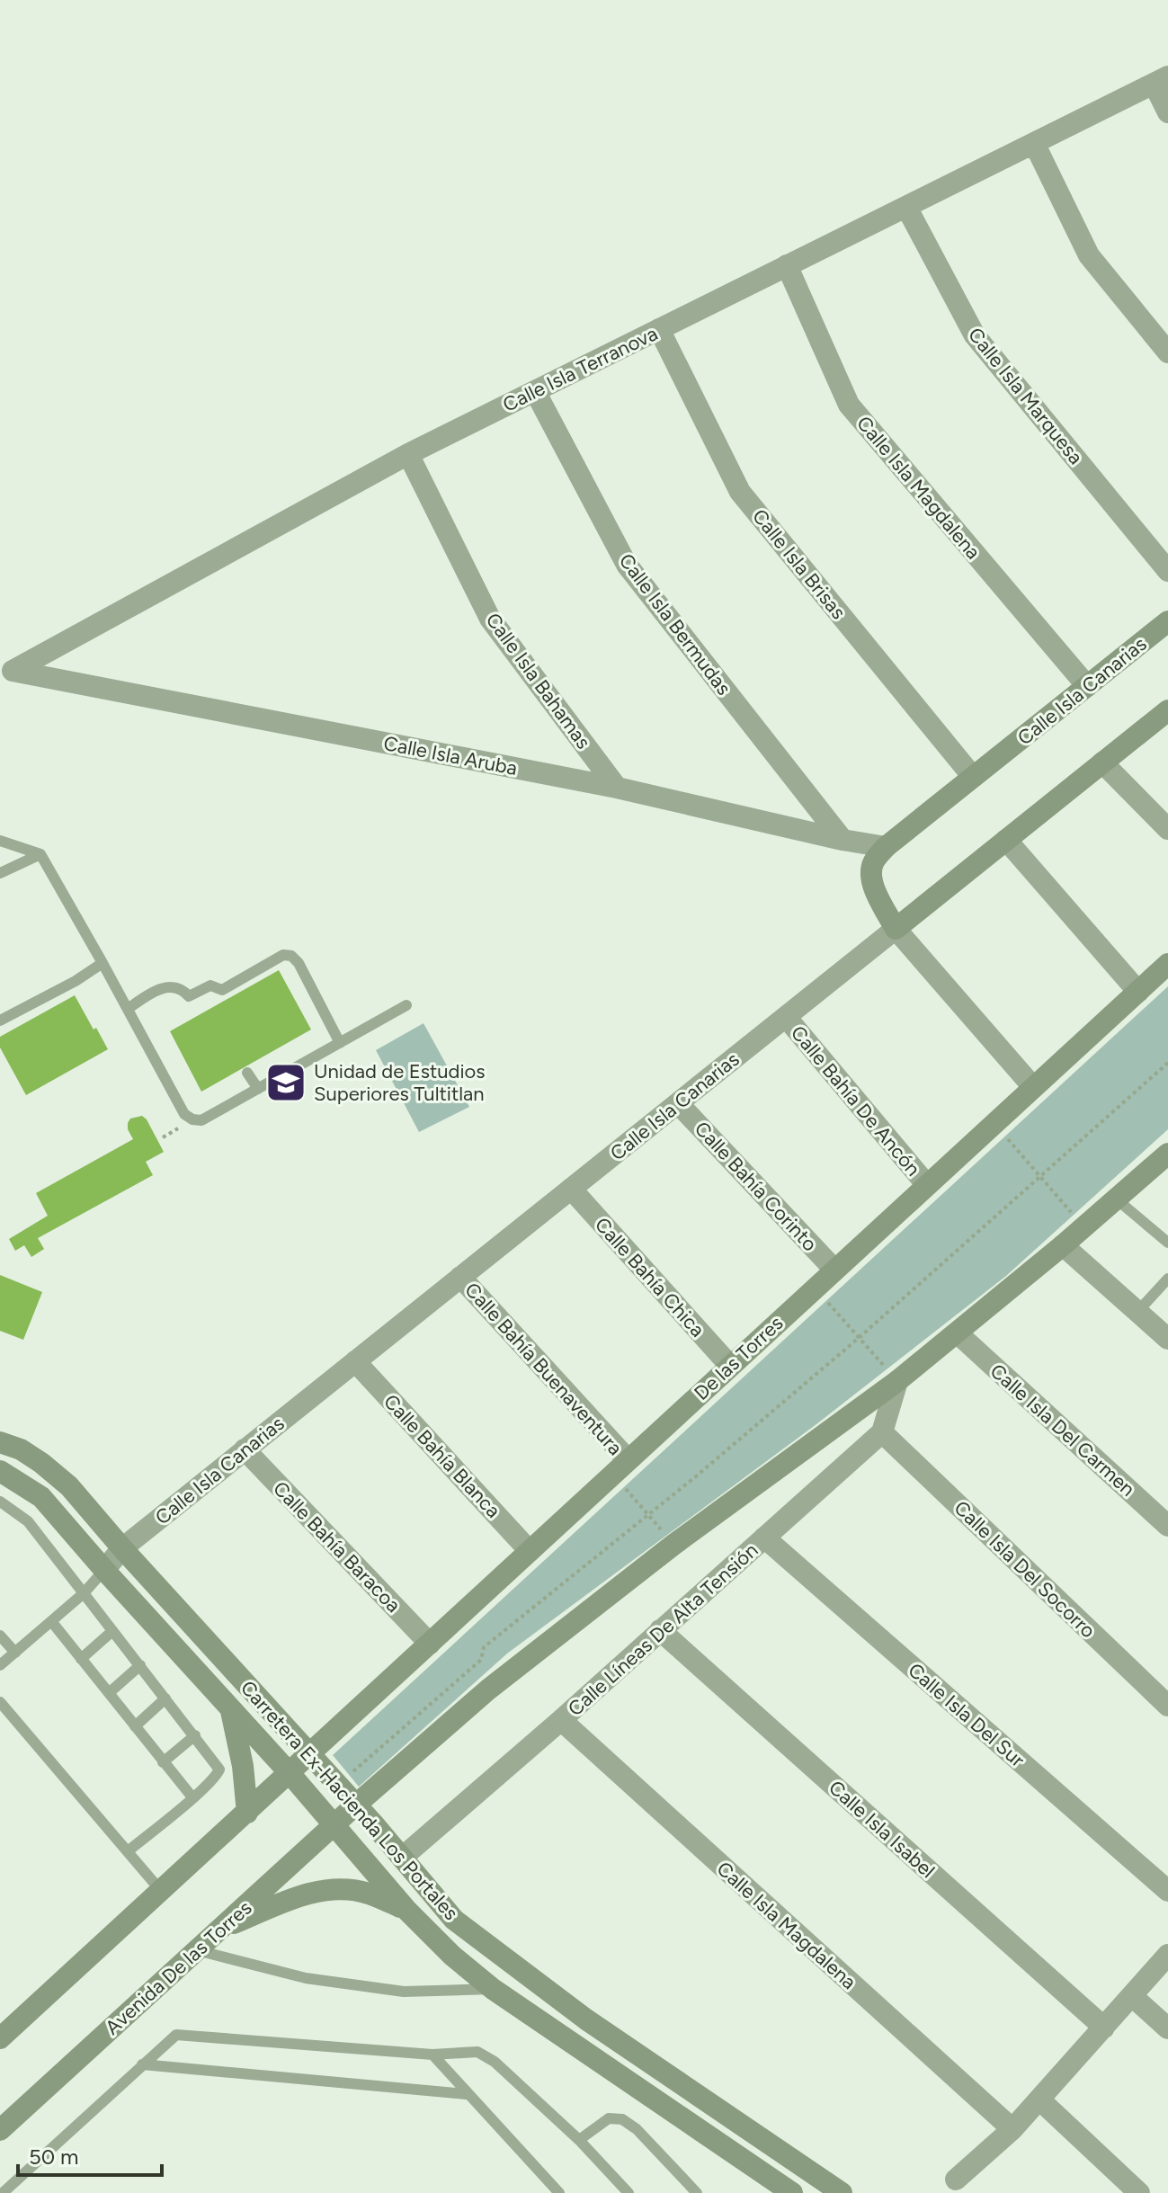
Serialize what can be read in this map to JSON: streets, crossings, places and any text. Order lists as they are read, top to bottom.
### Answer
{
  "streets": {
    "main road": [
      "Calle Isla Canarias",
      "De las Torres",
      "Carretera Ex-Hacienda Los Portales",
      "Avenida De las Torres"
    ],
    "street": [
      "Calle Isla Terranova",
      "Calle Isla Marquesa",
      "Calle Isla Magdalena",
      "Calle Isla Brisas",
      "Calle Isla Bermudas",
      "Calle Isla Bahamas",
      "Calle Isla Aruba",
      "Calle Bahía De Ancón",
      "Calle Bahía Corinto",
      "Calle Bahía Chica",
      "Calle Bahía Buenaventura",
      "Calle Isla Del Carmen",
      "Calle Bahía Blanca",
      "Calle Bahía Baracoa",
      "Calle Isla Del Socorro",
      "Calle Líneas De Alta Tensión",
      "Calle Isla Del Sur",
      "Calle Isla Isabel"
    ]
  },
  "crossings": [
    ["Calle Isla Terranova", "Calle Isla Marquesa"],
    ["Calle Isla Terranova", "Calle Isla Magdalena"],
    ["Calle Isla Terranova", "Calle Isla Brisas"],
    ["Calle Isla Terranova", "Calle Isla Bermudas"],
    ["Calle Isla Terranova", "Calle Isla Bahamas"],
    ["Calle Isla Terranova", "Calle Isla Aruba"],
    ["Calle Isla Magdalena", "Calle Isla Canarias"],
    ["Calle Isla Magdalena", "Calle Líneas De Alta Tensión"],
    ["Calle Isla Brisas", "Calle Isla Canarias"],
    ["Calle Isla Bermudas", "Calle Isla Aruba"],
    ["Calle Isla Bahamas", "Calle Isla Aruba"],
    ["Calle Isla Canarias", "Calle Isla Aruba"],
    ["Calle Isla Canarias", "Calle Bahía De Ancón"],
    ["Calle Isla Canarias", "Calle Bahía Corinto"],
    ["Calle Isla Canarias", "Calle Bahía Chica"],
    ["Calle Isla Canarias", "Calle Bahía Buenaventura"],
    ["Calle Isla Canarias", "Calle Bahía Blanca"],
    ["Calle Isla Canarias", "Calle Bahía Baracoa"],
    ["Calle Isla Canarias", "Carretera Ex-Hacienda Los Portales"],
    ["Calle Bahía De Ancón", "De las Torres"],
    ["Calle Bahía Corinto", "De las Torres"],
    ["Calle Bahía Chica", "De las Torres"],
    ["De las Torres", "Calle Bahía Buenaventura"],
    ["De las Torres", "Calle Bahía Blanca"],
    ["De las Torres", "Calle Bahía Baracoa"],
    ["De las Torres", "Carretera Ex-Hacienda Los Portales"],
    ["Calle Isla Del Socorro", "Calle Líneas De Alta Tensión"],
    ["Calle Líneas De Alta Tensión", "Calle Isla Del Sur"],
    ["Calle Líneas De Alta Tensión", "Carretera Ex-Hacienda Los Portales"],
    ["Calle Líneas De Alta Tensión", "Calle Isla Isabel"],
    ["Carretera Ex-Hacienda Los Portales", "Avenida De las Torres"]
  ],
  "places": {
    "school or university": ["Unidad de Estudios Superiores Tultitlan"]
  },
  "scale_bar": "50 m"
}
